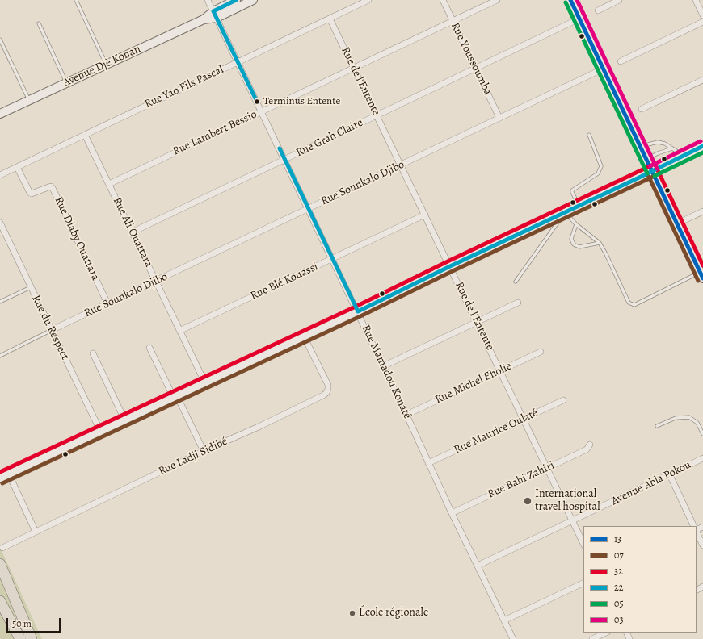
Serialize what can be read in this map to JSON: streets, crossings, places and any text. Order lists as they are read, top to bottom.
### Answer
{
  "streets": {
    "street": [
      "Rue Youssoumba",
      "Avenue Djè Konan",
      "Rue de l'Entente",
      "Rue Yao Fils Pascal",
      "Rue Lambert Bessio",
      "Rue Grah Claire",
      "Rue Sounkalo Djibo",
      "Rue Ali Ouattara",
      "Rue Diaby Ouattara",
      "Rue Blé Kouassi",
      "Rue du Respect",
      "Rue Mamadou Konaté",
      "Rue Michel Eholie",
      "Rue Maurice Oulaté",
      "Rue Ladji Sidibé",
      "Rue Bahi Zahiri",
      "Avenue Abla Pokou"
    ]
  },
  "crossings": [
    ["Rue Youssoumba", "Rue Lambert Bessio"],
    ["Rue Youssoumba", "Rue Grah Claire"],
    ["Rue Youssoumba", "Rue Sounkalo Djibo"],
    ["Avenue Djè Konan", "Rue Mamadou Konaté"],
    ["Rue de l'Entente", "Rue Yao Fils Pascal"],
    ["Rue de l'Entente", "Rue Lambert Bessio"],
    ["Rue de l'Entente", "Rue Grah Claire"],
    ["Rue de l'Entente", "Rue Sounkalo Djibo"],
    ["Rue de l'Entente", "Rue Blé Kouassi"],
    ["Rue de l'Entente", "Rue Michel Eholie"],
    ["Rue de l'Entente", "Rue Maurice Oulaté"],
    ["Rue de l'Entente", "Rue Bahi Zahiri"],
    ["Rue de l'Entente", "Avenue Abla Pokou"],
    ["Rue Yao Fils Pascal", "Rue Ali Ouattara"],
    ["Rue Yao Fils Pascal", "Rue Diaby Ouattara"],
    ["Rue Yao Fils Pascal", "Rue Mamadou Konaté"],
    ["Rue Lambert Bessio", "Rue Ali Ouattara"],
    ["Rue Lambert Bessio", "Rue Mamadou Konaté"],
    ["Rue Grah Claire", "Rue Ali Ouattara"],
    ["Rue Grah Claire", "Rue Mamadou Konaté"],
    ["Rue Sounkalo Djibo", "Rue Ali Ouattara"],
    ["Rue Sounkalo Djibo", "Rue Diaby Ouattara"],
    ["Rue Sounkalo Djibo", "Rue du Respect"],
    ["Rue Sounkalo Djibo", "Rue Mamadou Konaté"],
    ["Rue Ali Ouattara", "Rue Blé Kouassi"],
    ["Rue Blé Kouassi", "Rue Mamadou Konaté"],
    ["Rue Mamadou Konaté", "Rue Michel Eholie"],
    ["Rue Mamadou Konaté", "Rue Maurice Oulaté"],
    ["Rue Mamadou Konaté", "Rue Bahi Zahiri"],
    ["Rue Mamadou Konaté", "Avenue Abla Pokou"]
  ],
  "places": ["Terminus Entente", "International travel hospital", "École régionale"],
  "lines": [
    "transit line 13",
    "transit line 22",
    "transit line 03",
    "transit line 05",
    "transit line 32",
    "transit line 07"
  ],
  "legend": [
    "13",
    "07",
    "32",
    "22",
    "05",
    "03"
  ],
  "scale_bar": "50 m"
}
